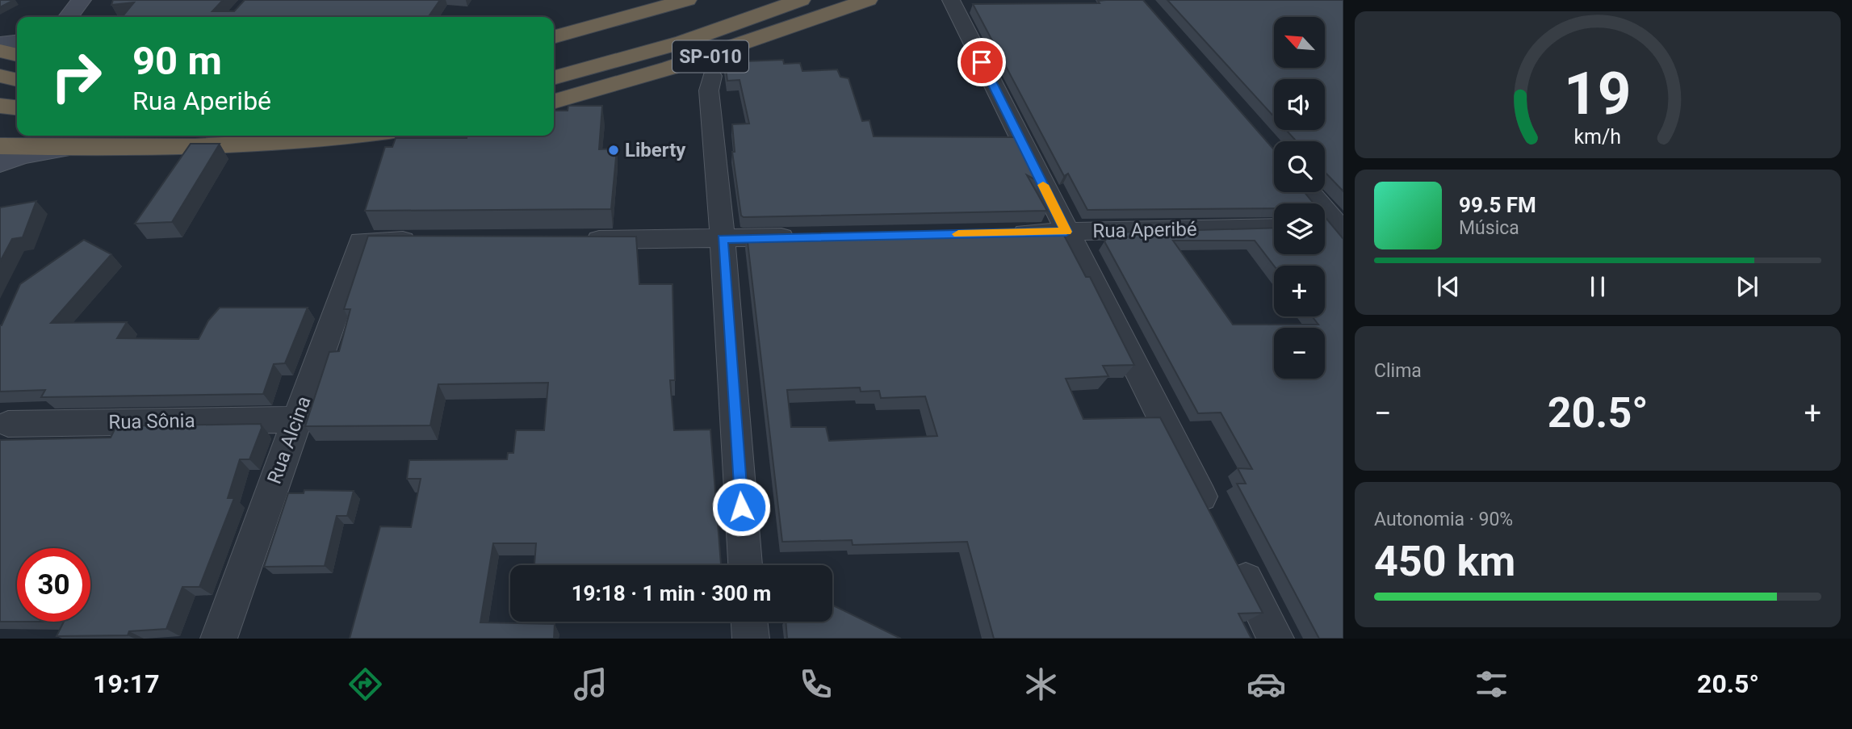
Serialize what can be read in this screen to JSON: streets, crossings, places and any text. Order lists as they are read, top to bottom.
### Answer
{
  "streets": {
    "highway": ["SP-010"],
    "street": ["Rua Aperibé", "Rua Sônia", "Rua Alcina"]
  },
  "crossings": [
    ["Rua Sônia", "Rua Alcina"]
  ],
  "places": ["Liberty"],
  "north": "top left",
  "page": {
    "map_buttons": ["+", "−"],
    "turn": ["90 m", "Rua Aperibé"],
    "song": ["99.5 FM", "Música"],
    "tile": [
      "Clima",
      ["Autonomia · 90%", "450 km"]
    ],
    "heat": ["−", "20.5°", "+"],
    "limit": "30",
    "trip": "19:18 · 1 min · 300 m",
    "tabs": ["19:17", "20.5°"],
    "gauge": ["19", "km/h"]
  }
}
